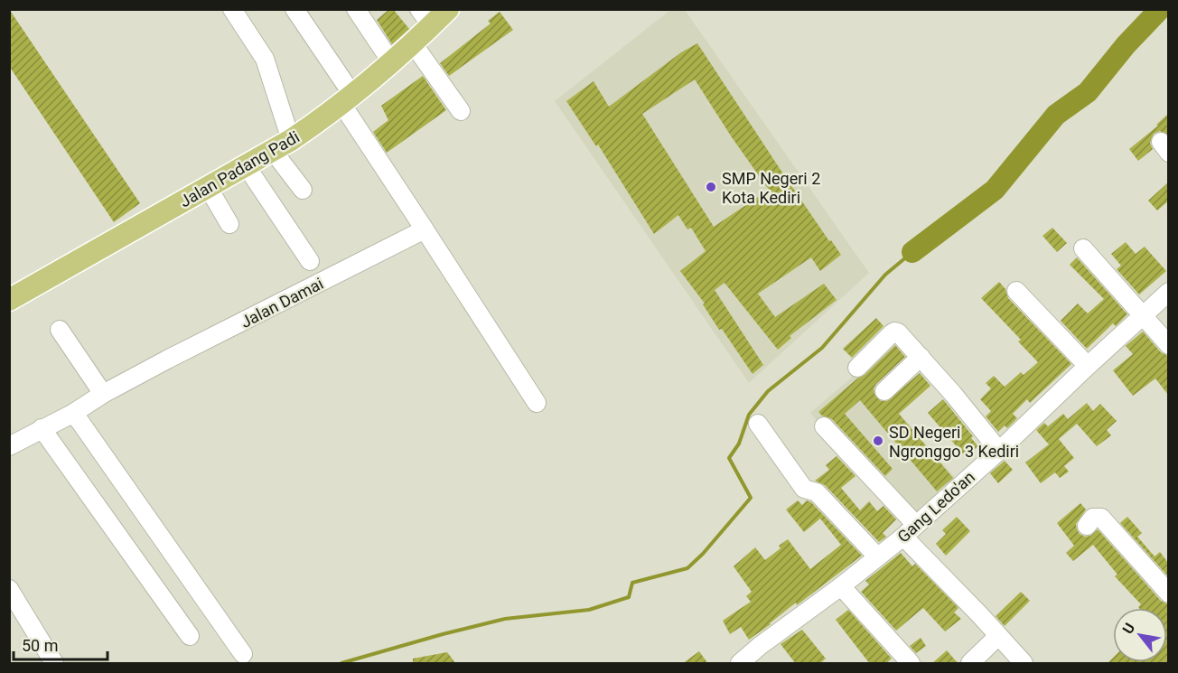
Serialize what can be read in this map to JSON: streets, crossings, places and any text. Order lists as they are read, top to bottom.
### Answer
{
  "streets": {
    "main road": ["Jalan Padang Padi"],
    "street": ["Jalan Damai", "Gang Ledo'an"]
  },
  "places": ["SMP Negeri 2 Kota Kediri", "SD Negeri Ngronggo 3 Kediri"],
  "scale_bar": "50 m",
  "north": "top left"
}
